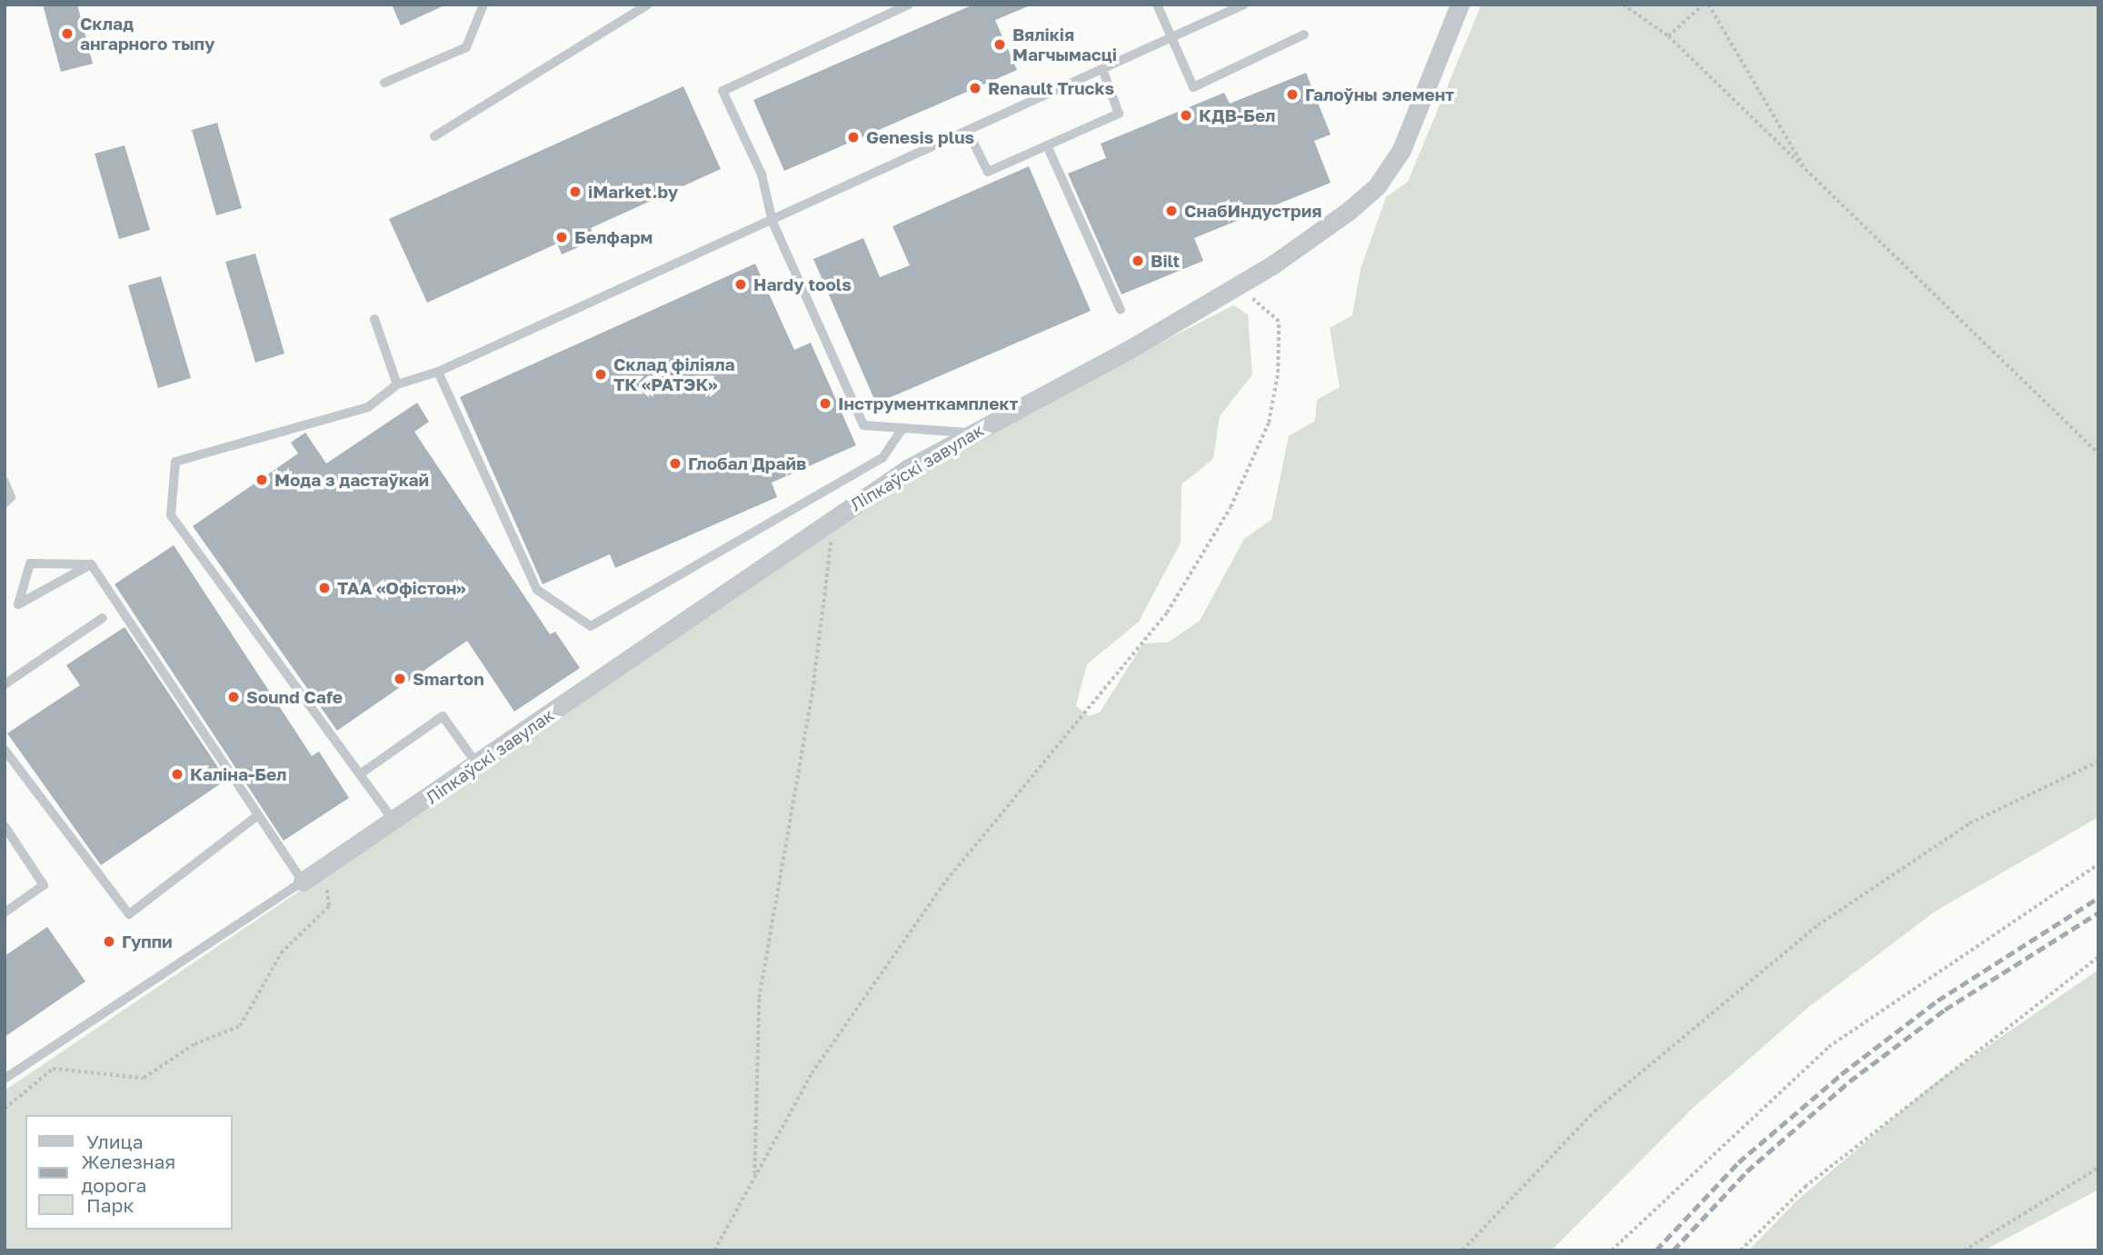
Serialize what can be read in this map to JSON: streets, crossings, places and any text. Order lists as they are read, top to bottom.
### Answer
{
  "streets": {
    "street": ["Ліпкаўскі завулак"]
  },
  "places": [
    "Склад ангарного тыпу",
    "Вялікія Магчымасці",
    "Renault Trucks",
    "Галоўны элемент",
    "КДВ-Бел",
    "Genesis plus",
    "iMarket.by",
    "СнабИндустрия",
    "Белфарм",
    "Bilt",
    "Hardy tools",
    "Склад філіяла ТК «РАТЭК»",
    "Інструменткамплект",
    "Глобал Драйв",
    "Мода з дастаўкай",
    "ТАА «Офістон»",
    "Smarton",
    "Sound Cafe",
    "Каліна-Бел",
    "Гуппи"
  ],
  "legend": ["Улица", "Железная дорога", "Парк"]
}
